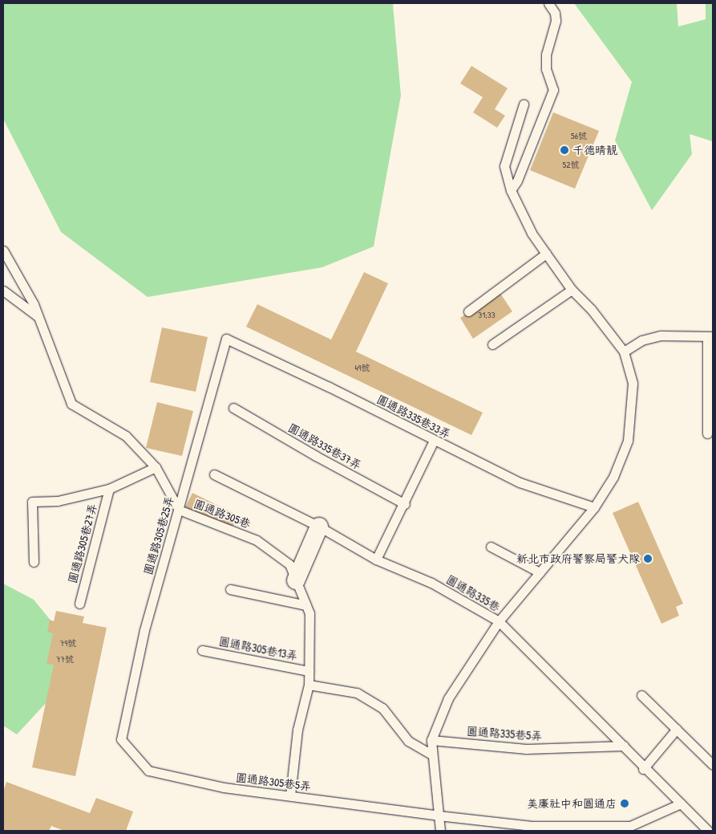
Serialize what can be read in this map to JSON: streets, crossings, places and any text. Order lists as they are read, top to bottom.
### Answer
{
  "streets": {
    "lane": [
      "圓通路335巷33弄",
      "圓通路335巷37弄",
      "圓通路305巷",
      "圓通路305巷25弄",
      "圓通路305巷27弄",
      "圓通路335巷",
      "圓通路305巷13弄",
      "圓通路335巷5弄",
      "圓通路305巷5弄"
    ]
  },
  "crossings": [
    ["圓通路335巷33弄", "圓通路305巷25弄"],
    ["圓通路305巷", "圓通路305巷25弄"],
    ["圓通路305巷", "圓通路305巷13弄"],
    ["圓通路305巷", "圓通路305巷5弄"],
    ["圓通路305巷25弄", "圓通路305巷5弄"],
    ["圓通路335巷", "圓通路335巷5弄"],
    ["圓通路335巷", "圓通路305巷5弄"]
  ],
  "places": ["千德晴靚", "新北市政府警察局警犬隊", "美廉社中和圓通店"],
  "house_numbers": [
    "56號",
    "52號",
    "31;33",
    "49號",
    "79號",
    "77號"
  ]
}
